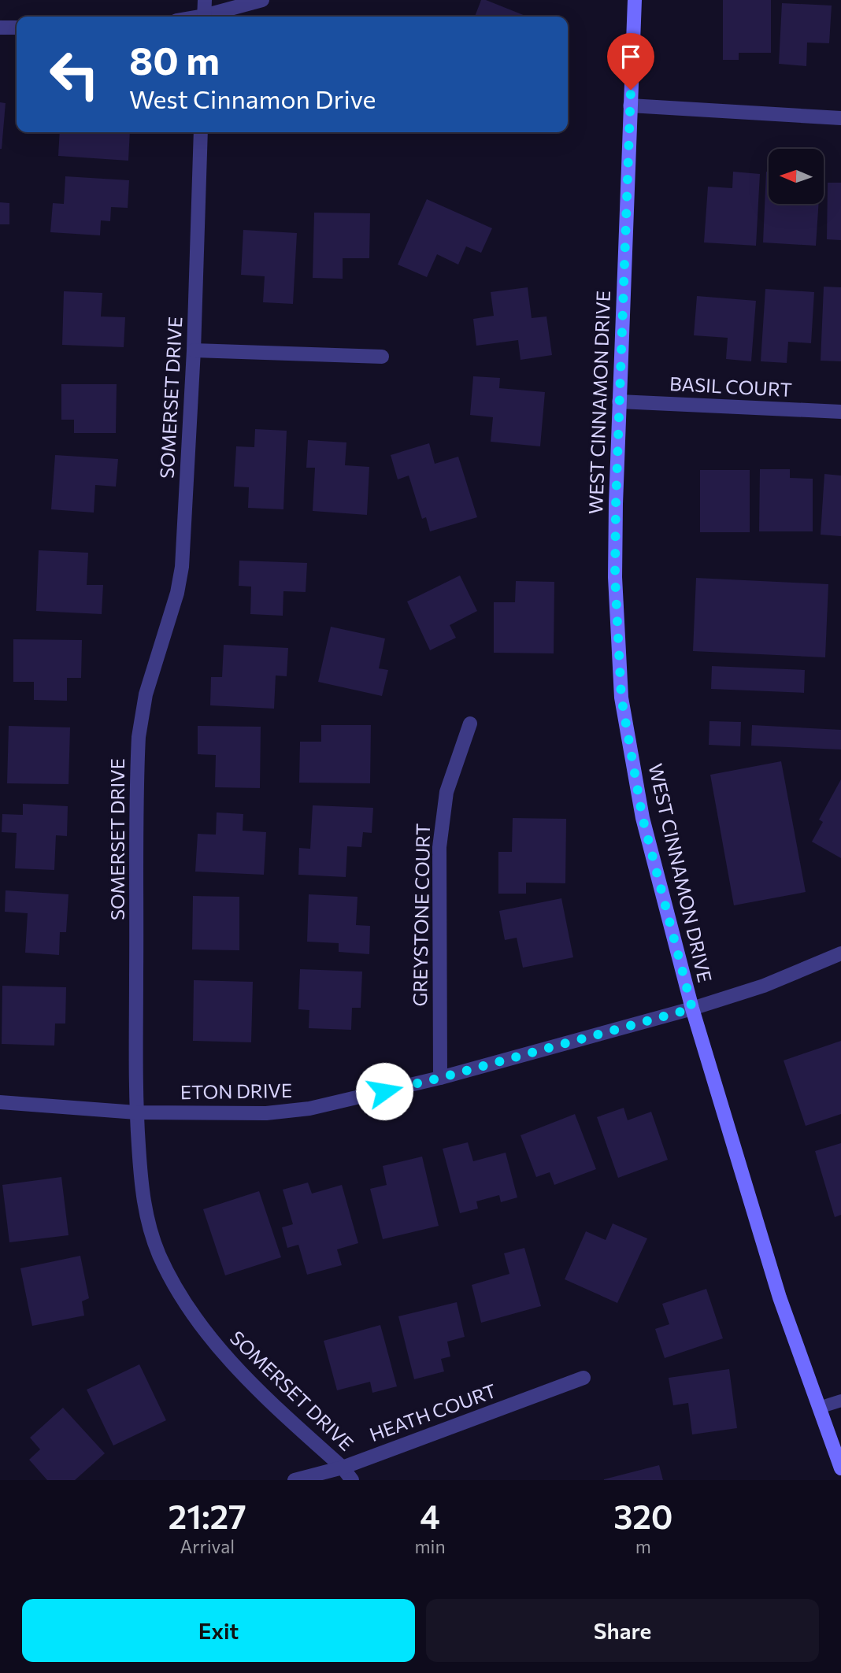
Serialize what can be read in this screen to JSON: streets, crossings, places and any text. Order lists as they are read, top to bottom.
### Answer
{
  "streets": {
    "main road": ["WEST CINNAMON DRIVE"],
    "street": [
      "BASIL COURT",
      "SOMERSET DRIVE",
      "GREYSTONE COURT",
      "ETON DRIVE",
      "HEATH COURT"
    ]
  },
  "crossings": [
    ["BASIL COURT", "WEST CINNAMON DRIVE"],
    ["SOMERSET DRIVE", "ETON DRIVE"],
    ["SOMERSET DRIVE", "HEATH COURT"],
    ["WEST CINNAMON DRIVE", "ETON DRIVE"],
    ["GREYSTONE COURT", "ETON DRIVE"]
  ],
  "north": "left",
  "page": {
    "turn": ["80 m", "West Cinnamon Drive"],
    "eta": [
      "21:27",
      "Arrival",
      "4",
      "min",
      "320",
      "m"
    ],
    "buttons": ["Exit", "Share"]
  }
}
